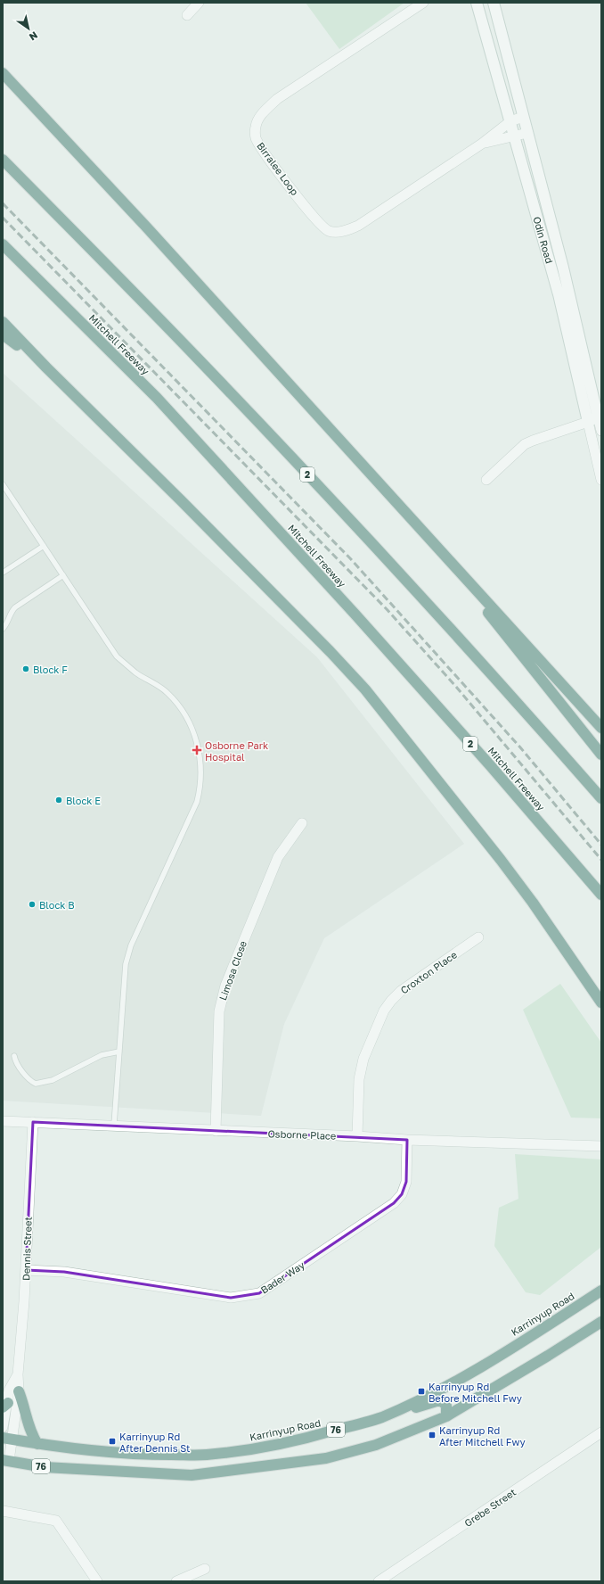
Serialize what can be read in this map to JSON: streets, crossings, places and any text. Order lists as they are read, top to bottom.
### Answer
{
  "streets": {
    "highway": [
      "Mitchell Freeway",
      "2",
      "Karrinyup Road",
      "76"
    ],
    "street": [
      "Birralee Loop",
      "Odin Road",
      "Limosa Close",
      "Croxton Place",
      "Osborne Place",
      "Dennis Street",
      "Bader Way",
      "Grebe Street"
    ]
  },
  "crossings": [
    ["Birralee Loop", "Odin Road"],
    ["Limosa Close", "Osborne Place"],
    ["Croxton Place", "Osborne Place"],
    ["Osborne Place", "Dennis Street"],
    ["Osborne Place", "Bader Way"],
    ["Dennis Street", "Bader Way"],
    ["Dennis Street", "Karrinyup Road"],
    ["Dennis Street", "76"]
  ],
  "places": {
    "other": ["Block F", "Block E", "Block B"],
    "health": ["Osborne Park Hospital"],
    "transit": ["Karrinyup Rd Before Mitchell Fwy", "Karrinyup Rd After Mitchell Fwy", "Karrinyup Rd After Dennis St"]
  },
  "north": "bottom right"
}
